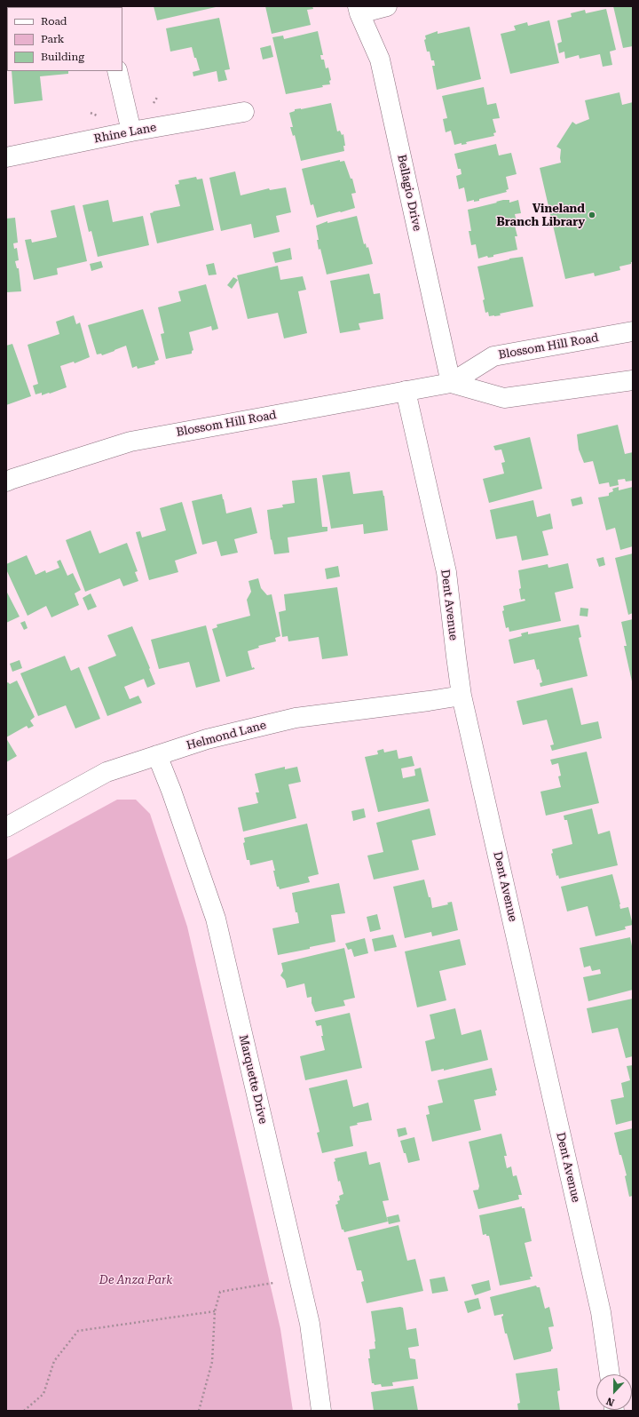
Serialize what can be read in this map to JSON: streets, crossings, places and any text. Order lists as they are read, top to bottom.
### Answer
{
  "streets": {
    "street": [
      "Rhine Lane",
      "Bellagio Drive",
      "Blossom Hill Road",
      "Dent Avenue",
      "Helmond Lane",
      "Marquette Drive"
    ]
  },
  "crossings": [
    ["Bellagio Drive", "Blossom Hill Road"],
    ["Blossom Hill Road", "Dent Avenue"],
    ["Dent Avenue", "Helmond Lane"],
    ["Helmond Lane", "Marquette Drive"]
  ],
  "parks": ["De Anza Park"],
  "places": ["Vineland Branch Library"],
  "legend": ["Road", "Park", "Building"],
  "north": "bottom"
}
